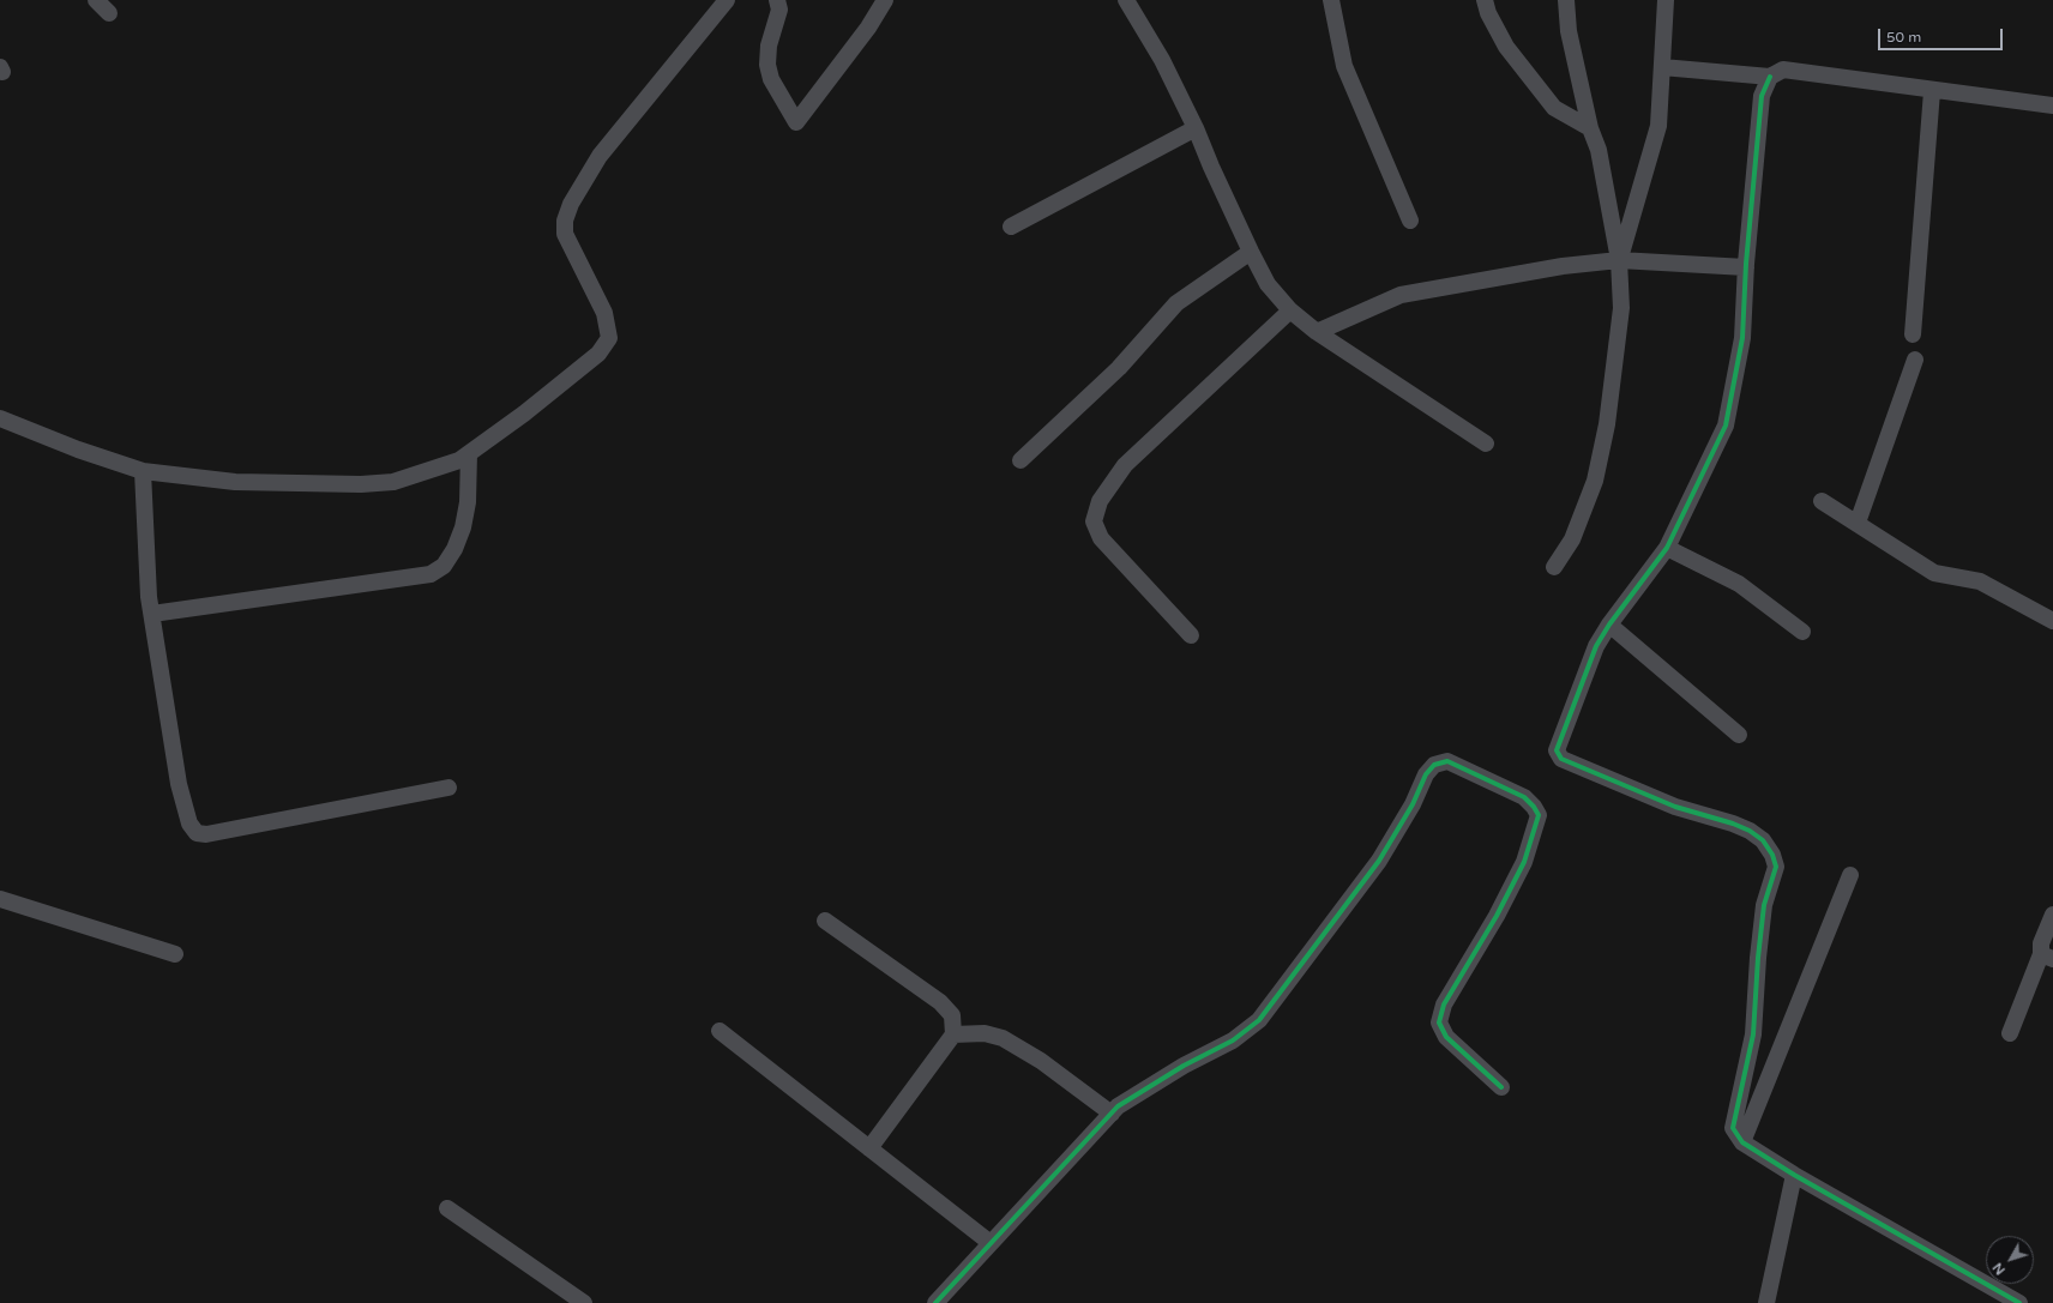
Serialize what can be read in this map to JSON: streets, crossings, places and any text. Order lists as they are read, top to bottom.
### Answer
{
  "scale_bar": "50 m",
  "north": "bottom left"
}
